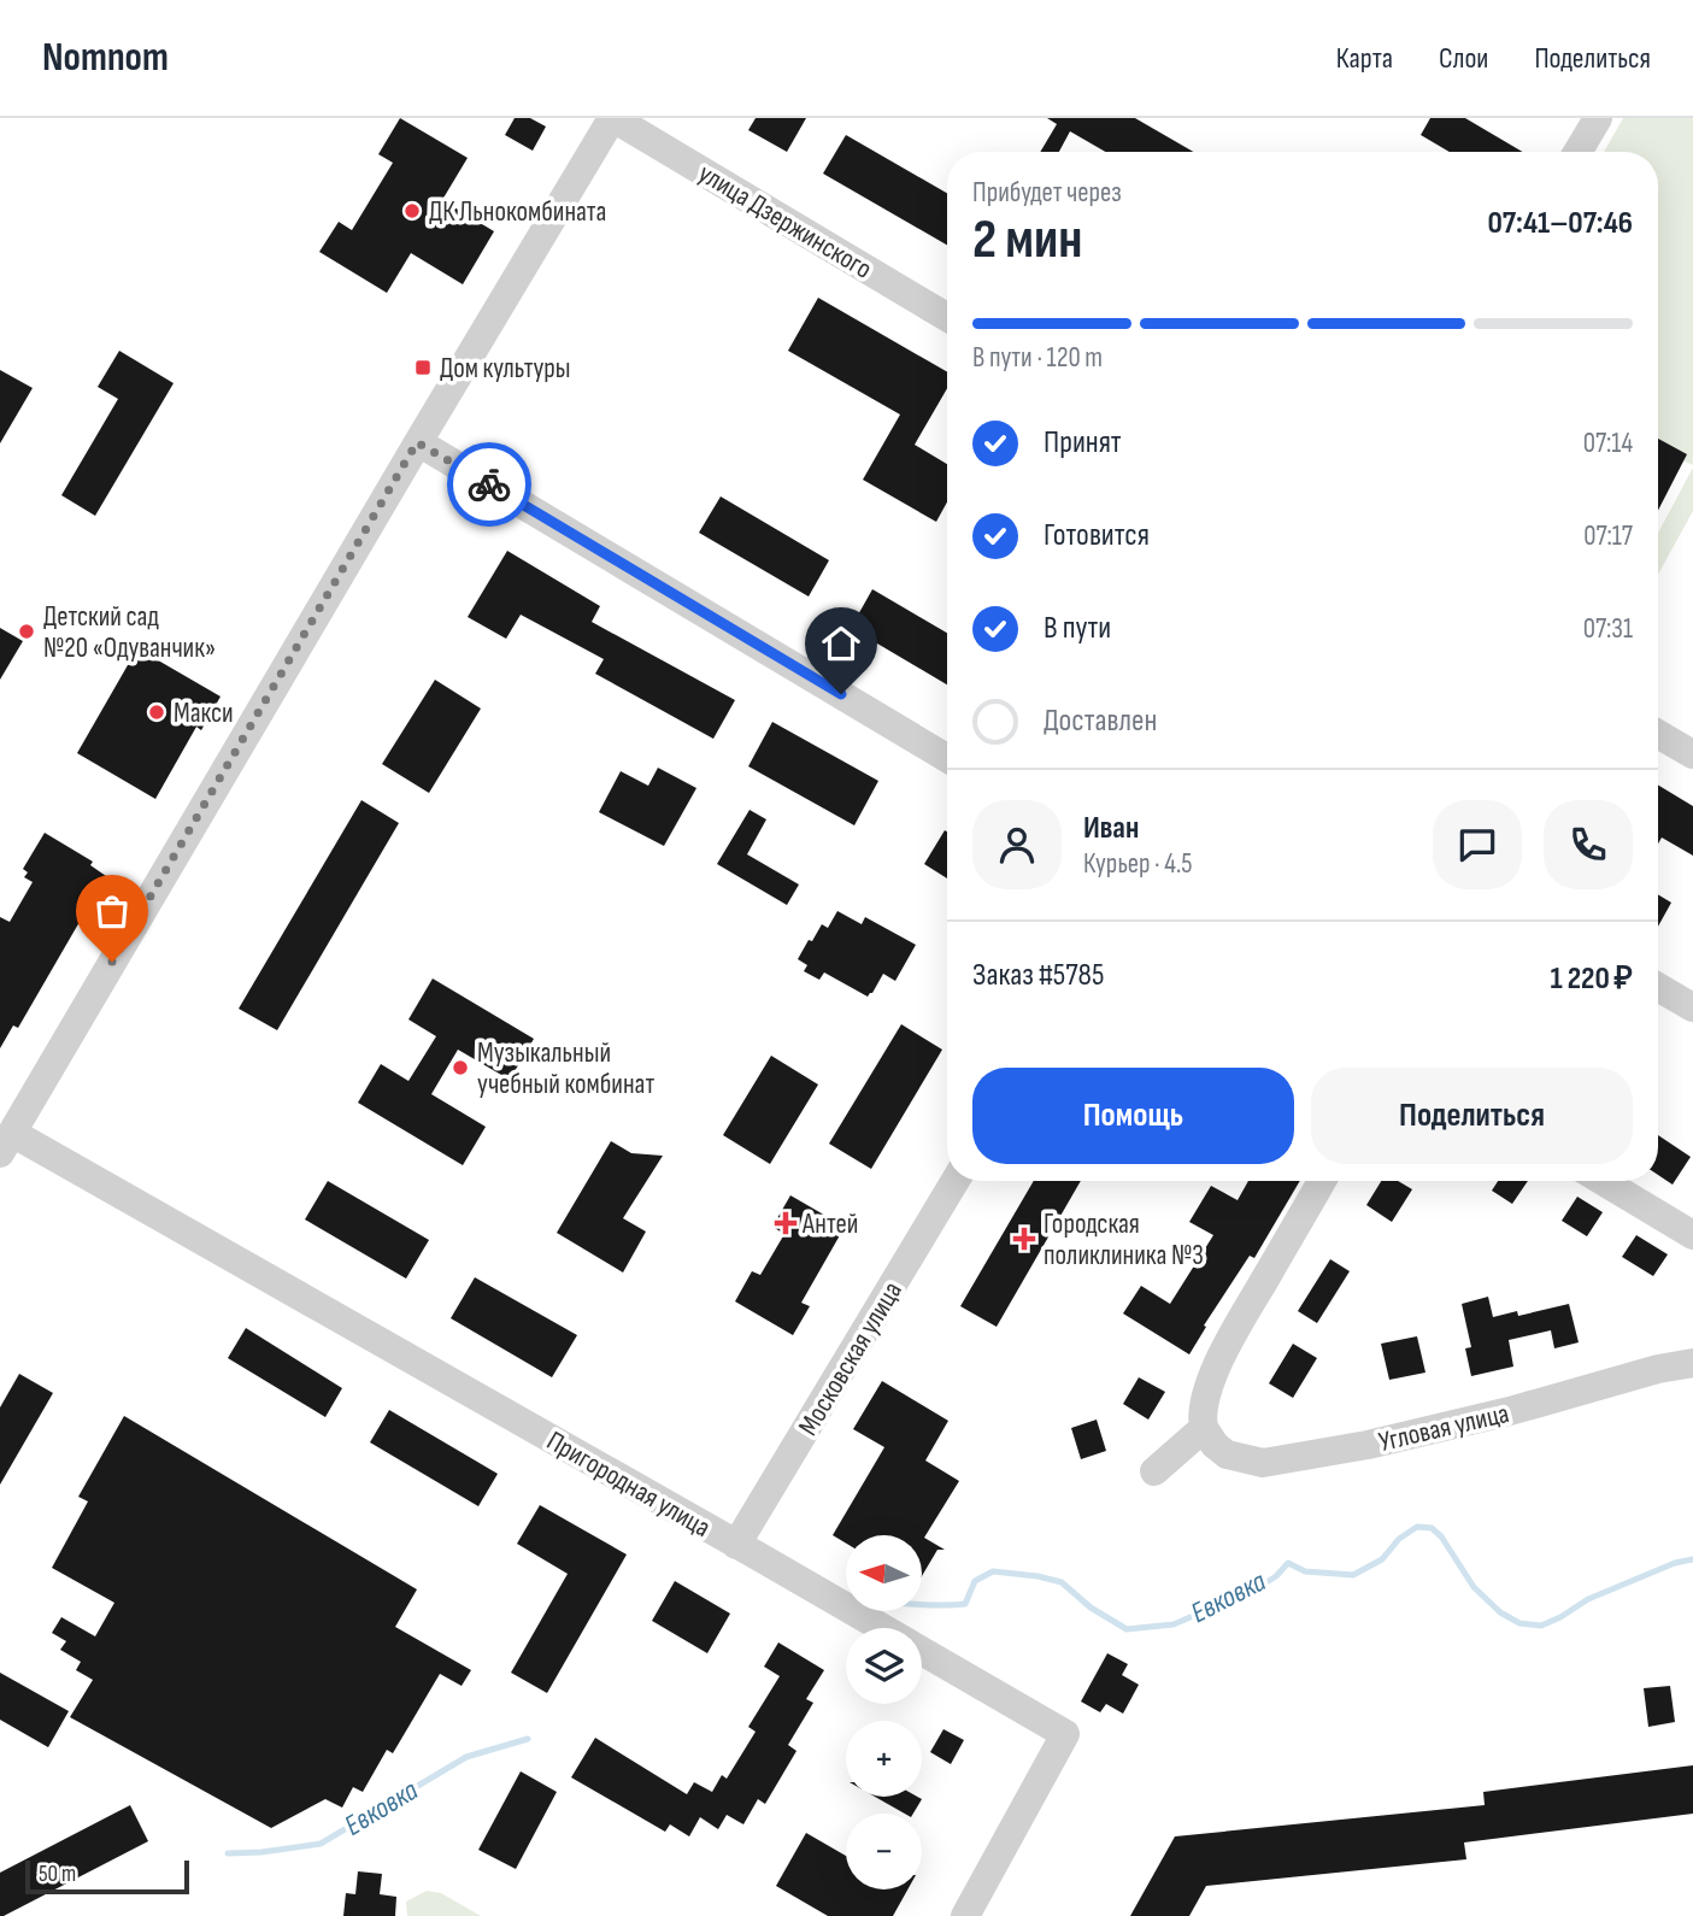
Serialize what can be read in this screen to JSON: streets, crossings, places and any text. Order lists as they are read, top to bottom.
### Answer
{
  "streets": {
    "street": [
      "улица Дзержинского",
      "Московская улица",
      "Угловая улица",
      "Пригородная улица"
    ]
  },
  "crossings": [
    ["Московская улица", "Пригородная улица"]
  ],
  "water": ["Евковка"],
  "places": {
    "other": [
      "ДК Льнокомбината",
      "Детский сад №20 «Одуванчик»",
      "Макси",
      "Музыкальный учебный комбинат"
    ],
    "transit": ["Дом культуры"],
    "health": ["Антей", "Городская поликлиника №3"]
  },
  "scale_bar": "50 m",
  "north": "left",
  "page": {
    "header": "Nomnom",
    "nav": ["Карта", "Слои", "Поделиться"],
    "heading": ["2 мин", "Прибудет через", "07:41–07:46"],
    "panel": [
      "Иван",
      "Курьер · 4.5",
      "Заказ #5785",
      "1 220 ₽"
    ],
    "bar": "В пути · 120 m",
    "list": [
      ["Принят", "07:14"],
      ["Готовится", "07:17"],
      ["В пути", "07:31"],
      "Доставлен"
    ],
    "buttons": ["Помощь", "Поделиться"],
    "map_buttons": ["+", "−"],
    "scale": "50 m"
  }
}
